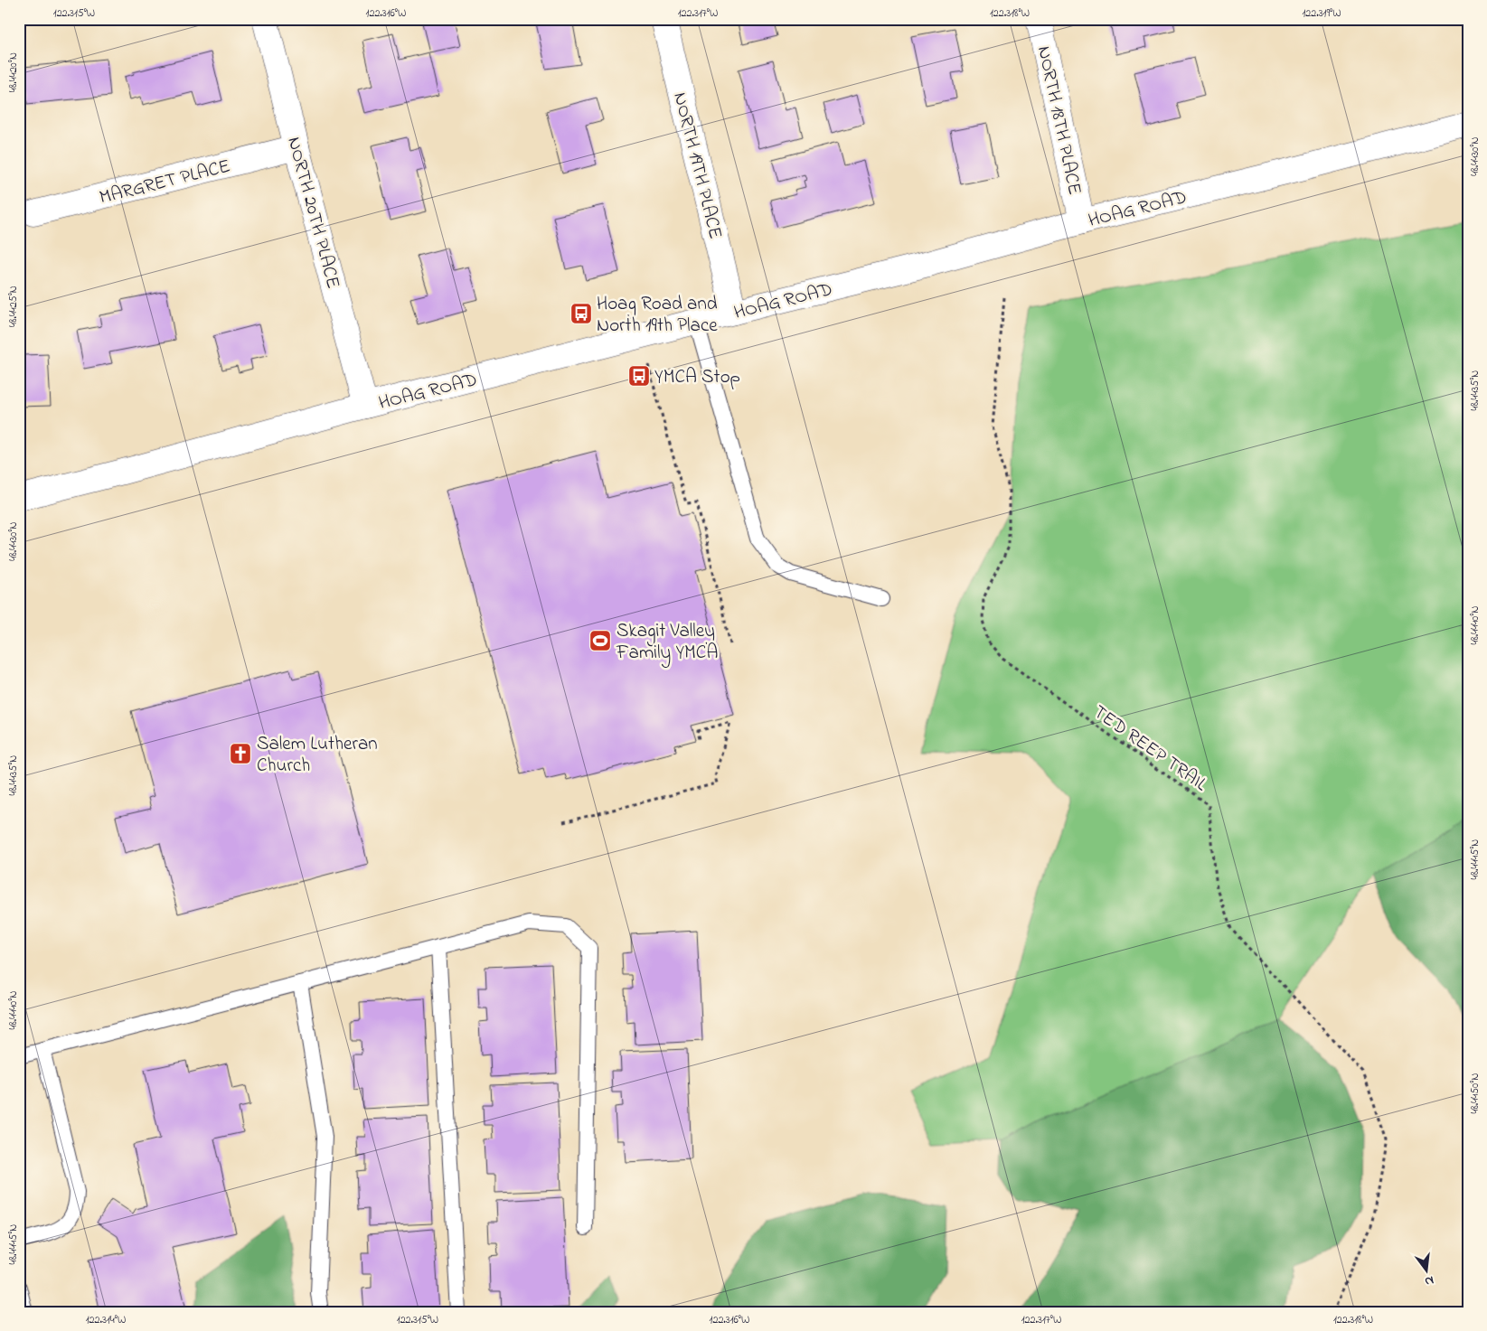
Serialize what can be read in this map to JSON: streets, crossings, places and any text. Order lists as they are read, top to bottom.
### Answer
{
  "streets": {
    "street": [
      "NORTH 18TH PLACE",
      "NORTH 19TH PLACE",
      "MARGRET PLACE",
      "HOAG ROAD",
      "NORTH 20TH PLACE"
    ],
    "path": ["TED REEP TRAIL"]
  },
  "crossings": [
    ["NORTH 18TH PLACE", "HOAG ROAD"],
    ["NORTH 19TH PLACE", "HOAG ROAD"],
    ["MARGRET PLACE", "NORTH 20TH PLACE"],
    ["HOAG ROAD", "NORTH 20TH PLACE"]
  ],
  "places": {
    "bus stop": ["Hoag Road and North 19th Place", "YMCA Stop"],
    "sports": ["Skagit Valley Family YMCA"],
    "church": ["Salem Lutheran Church"]
  },
  "north": "bottom",
  "coordinates": [
    "122.315°W",
    "122.316°W",
    "122.317°W",
    "122.318°W",
    "122.319°W",
    "48.4420°N",
    "48.4430°N",
    "48.4425°N",
    "48.4435°N",
    "48.4440°N",
    "48.4445°N",
    "48.4450°N",
    "122.314°W"
  ]
}
